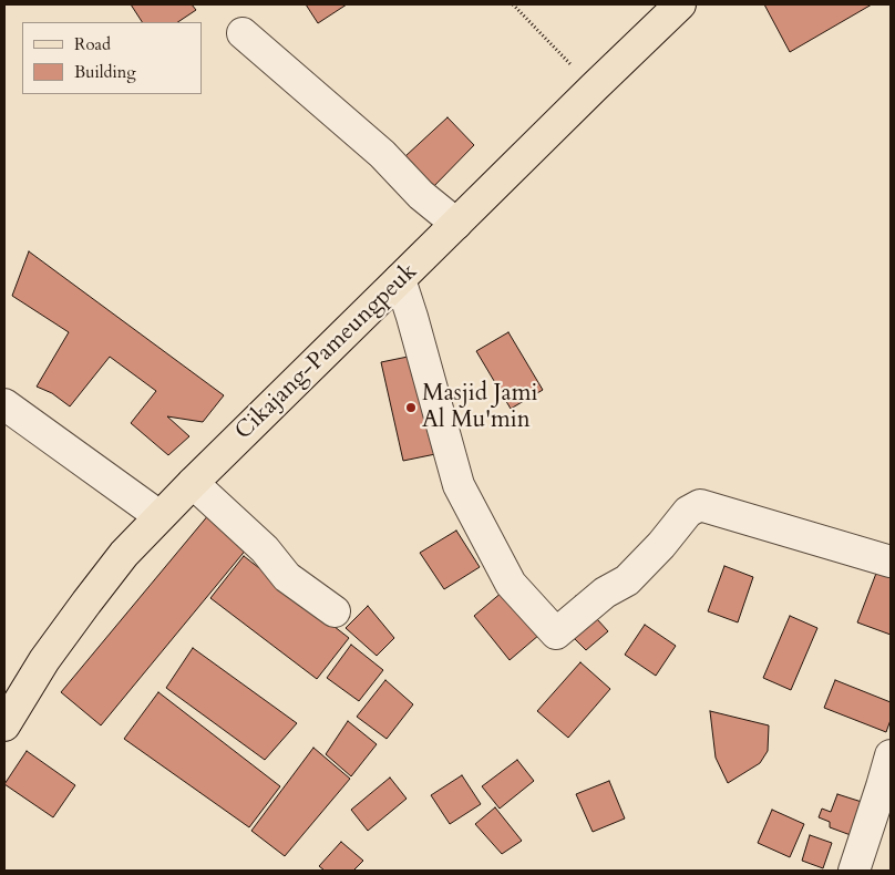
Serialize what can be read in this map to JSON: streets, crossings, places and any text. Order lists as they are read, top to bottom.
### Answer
{
  "streets": {
    "main road": ["Cikajang-Pameungpeuk"]
  },
  "places": ["Masjid Jami Al Mu'min"],
  "legend": ["Road", "Building"]
}
